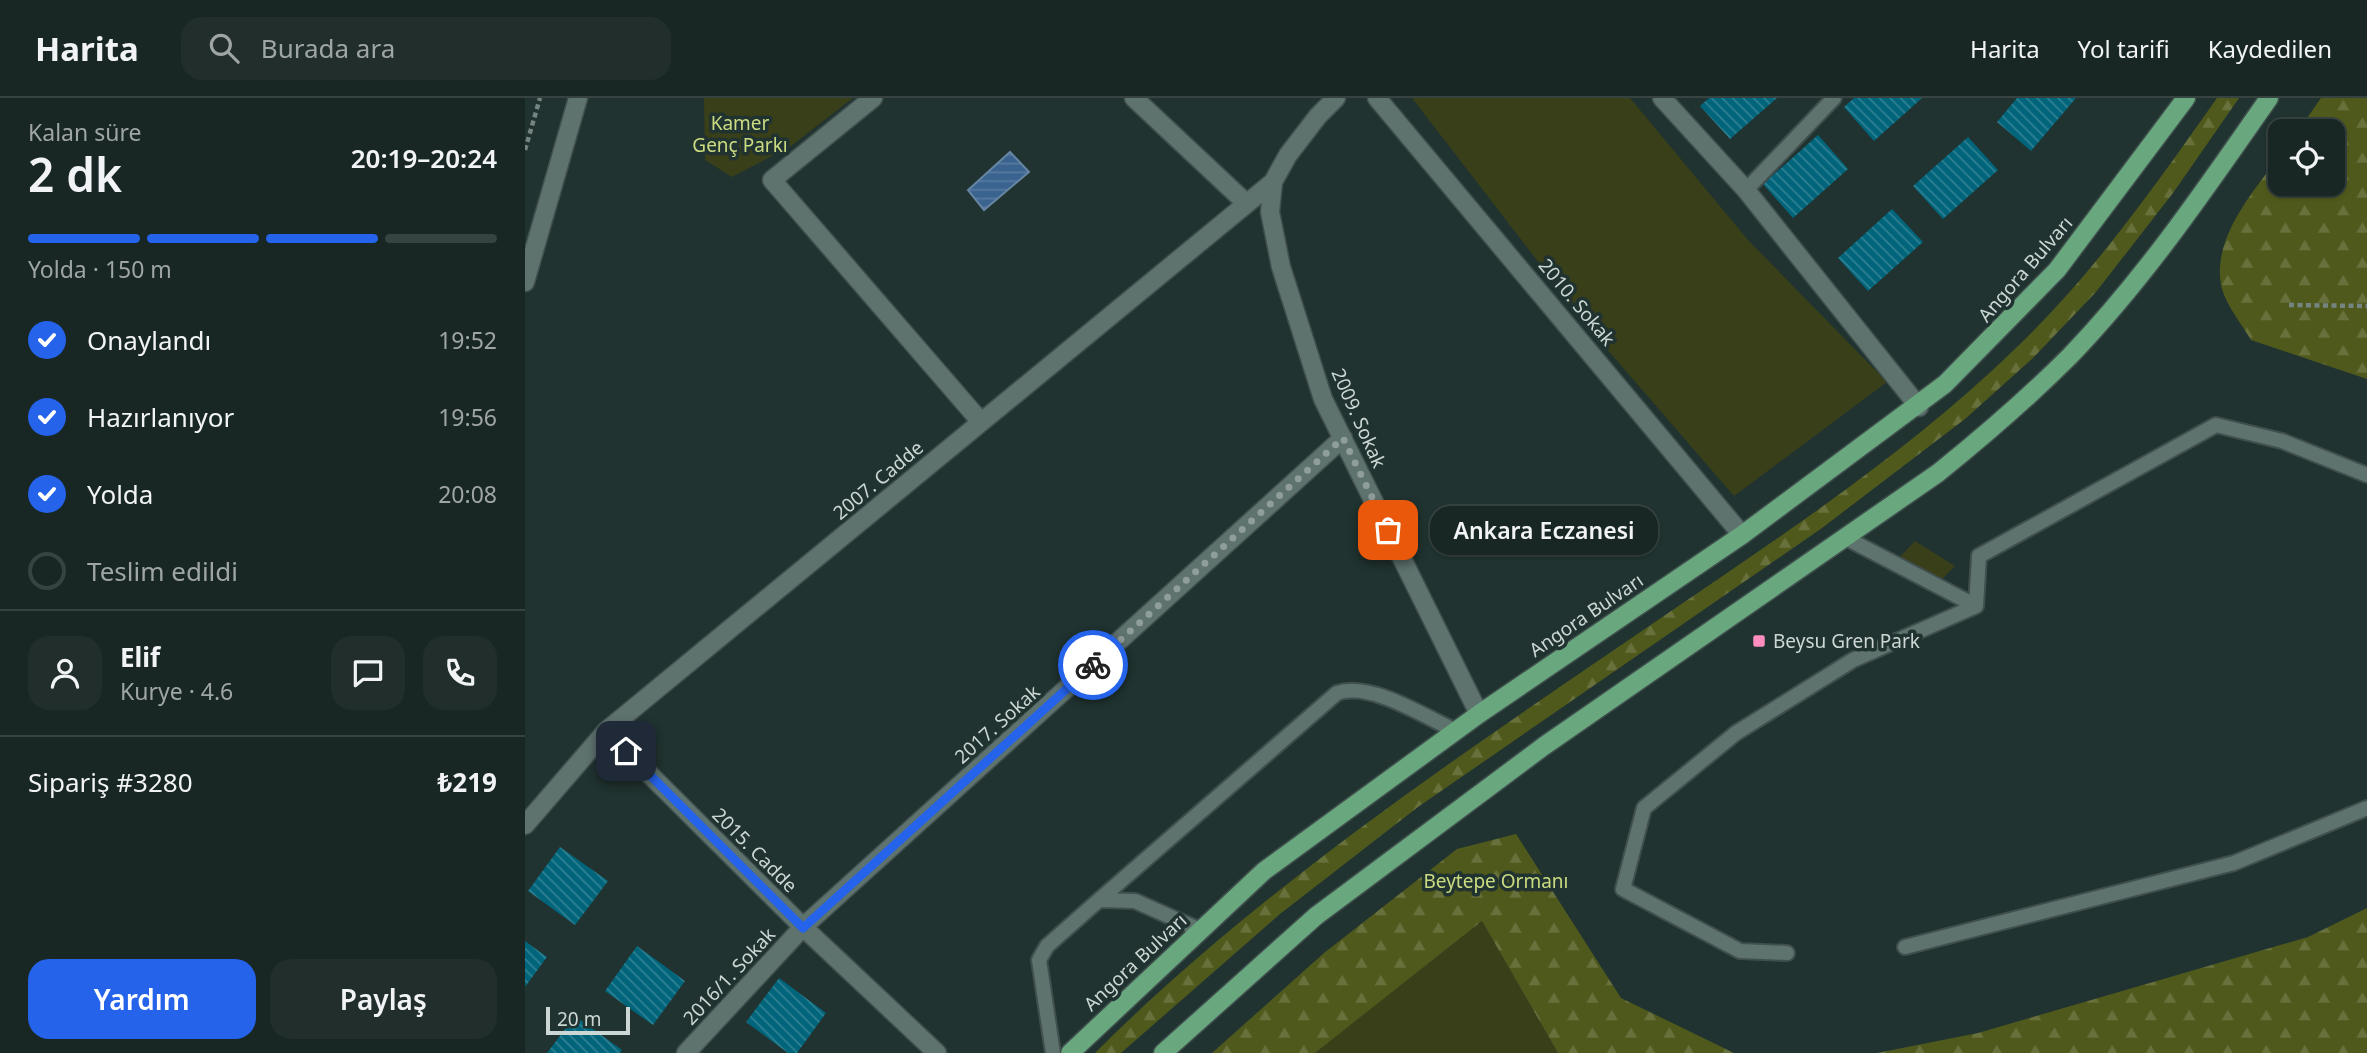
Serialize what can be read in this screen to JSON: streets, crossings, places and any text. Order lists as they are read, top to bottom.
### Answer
{
  "streets": {
    "main road": ["Angora Bulvarı"],
    "street": [
      "2010. Sokak",
      "2009. Sokak",
      "2007. Cadde",
      "2017. Sokak",
      "2015. Cadde",
      "2016/1. Sokak"
    ]
  },
  "crossings": [
    ["Angora Bulvarı", "2010. Sokak"],
    ["Angora Bulvarı", "2009. Sokak"],
    ["2009. Sokak", "2007. Cadde"],
    ["2009. Sokak", "2017. Sokak"],
    ["2007. Cadde", "2015. Cadde"],
    ["2017. Sokak", "2015. Cadde"],
    ["2017. Sokak", "2016/1. Sokak"],
    ["2015. Cadde", "2016/1. Sokak"]
  ],
  "parks": ["Kamer Genç Parkı", "Beytepe Ormanı"],
  "places": {
    "other": ["Ankara Eczanesi"],
    "transit": ["Beysu Gren Park"]
  },
  "scale_bar": "20 m",
  "page": {
    "header": "Harita",
    "search": "Burada ara",
    "nav": ["Harita", "Yol tarifi", "Kaydedilen"],
    "heading": ["2 dk", "Kalan süre", "20:19–20:24"],
    "panel": [
      "Elif",
      "Kurye · 4.6",
      "Sipariş #3280",
      "₺219"
    ],
    "bar": "Yolda · 150 m",
    "list": [
      ["Onaylandı", "19:52"],
      ["Hazırlanıyor", "19:56"],
      ["Yolda", "20:08"],
      "Teslim edildi"
    ],
    "bubble": "Ankara Eczanesi",
    "buttons": ["Yardım", "Paylaş"],
    "scale": "20 m"
  }
}
